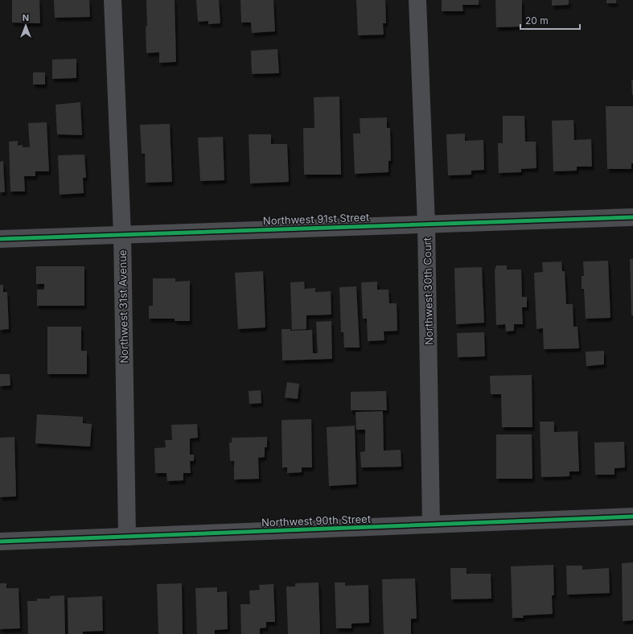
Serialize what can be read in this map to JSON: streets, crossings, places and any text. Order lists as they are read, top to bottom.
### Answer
{
  "streets": {
    "street": [
      "Northwest 91st Street",
      "Northwest 30th Court",
      "Northwest 31st Avenue",
      "Northwest 90th Street"
    ]
  },
  "crossings": [
    ["Northwest 91st Street", "Northwest 30th Court"],
    ["Northwest 91st Street", "Northwest 31st Avenue"],
    ["Northwest 30th Court", "Northwest 90th Street"],
    ["Northwest 31st Avenue", "Northwest 90th Street"]
  ],
  "scale_bar": "20 m",
  "north": "top"
}
